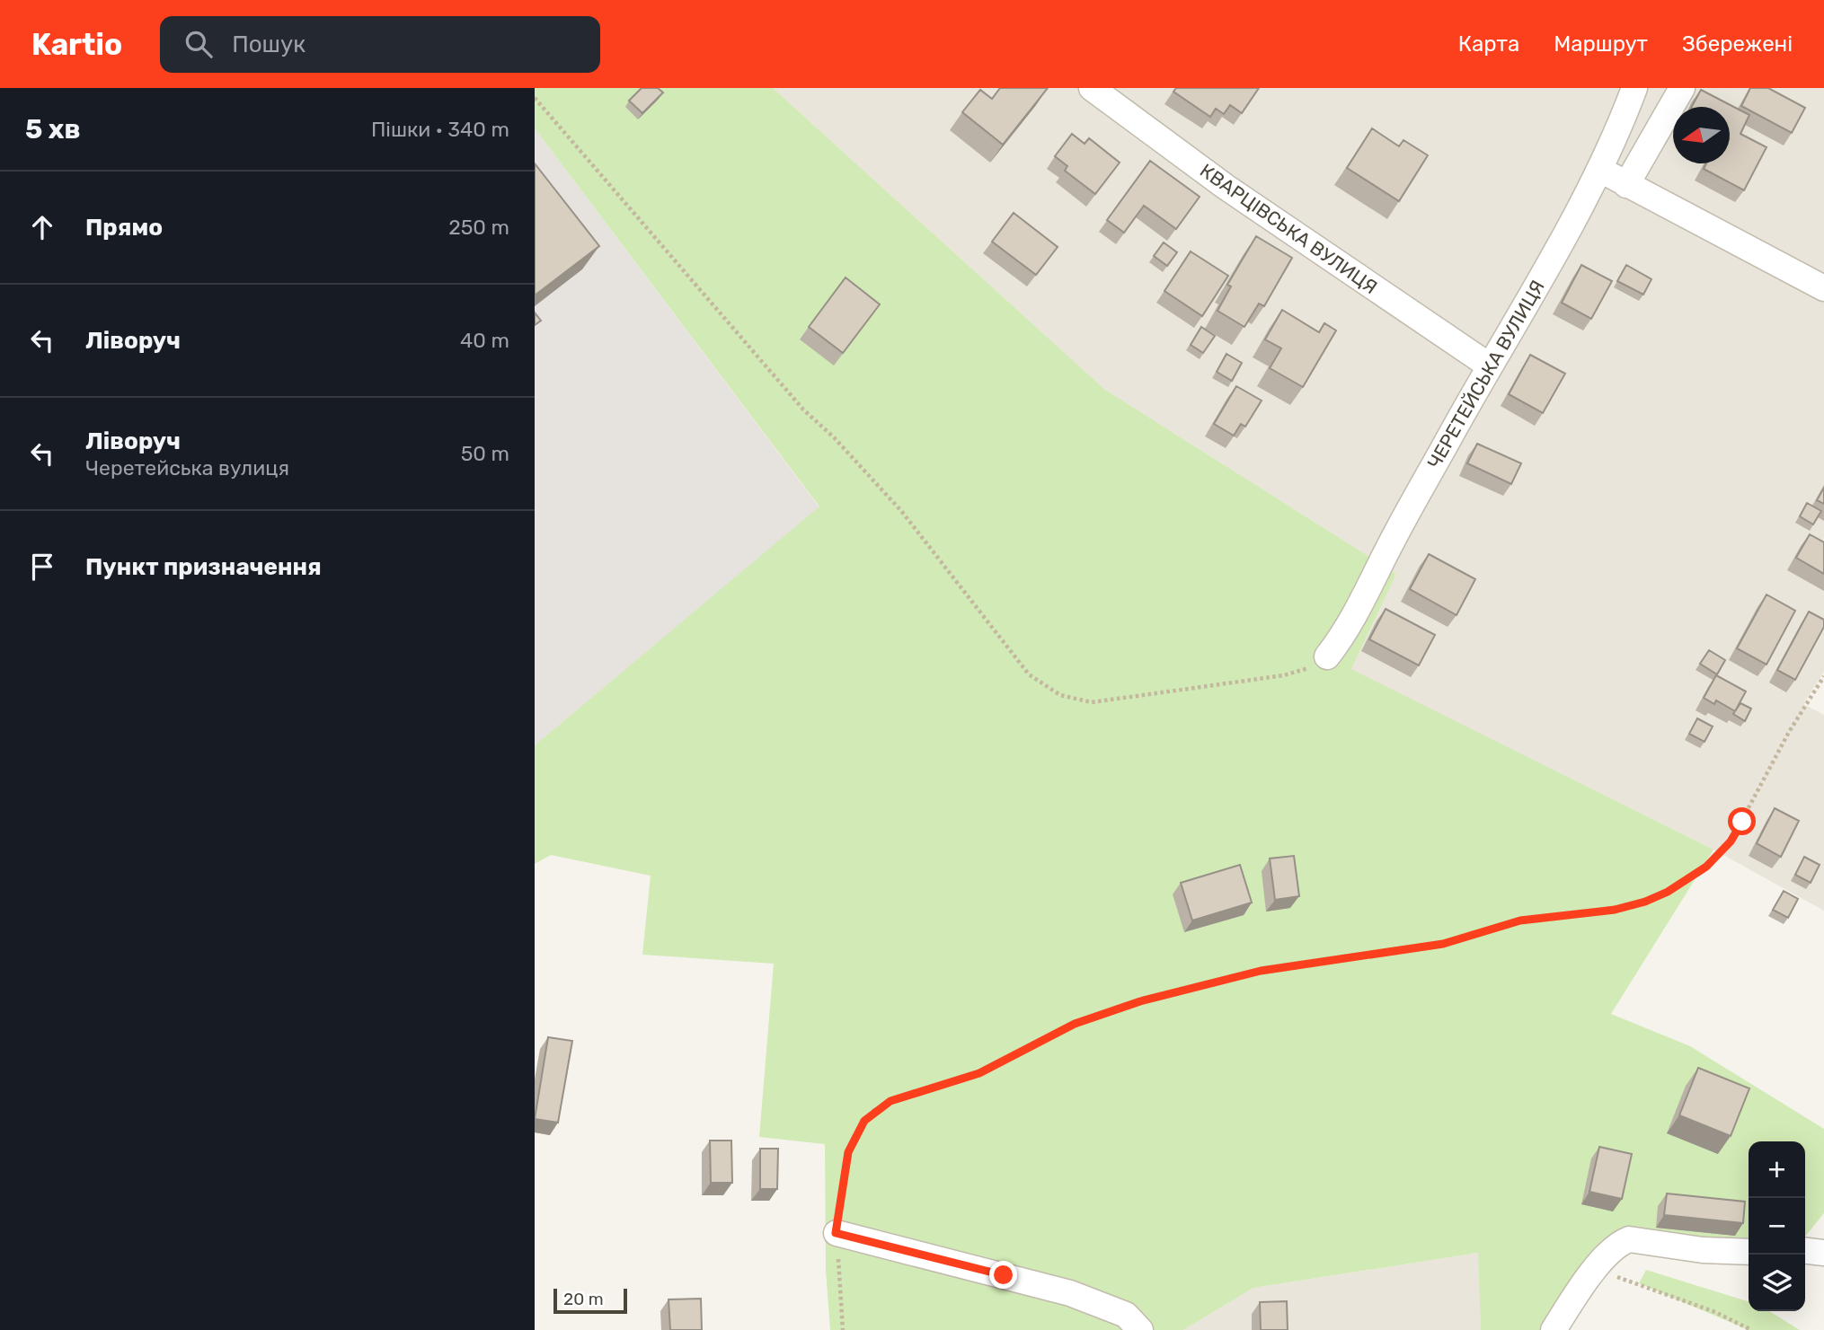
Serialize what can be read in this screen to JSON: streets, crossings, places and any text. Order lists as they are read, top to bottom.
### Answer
{
  "streets": {
    "street": ["КВАРЦІВСЬКА ВУЛИЦЯ", "ЧЕРЕТЕЙСЬКА ВУЛИЦЯ"]
  },
  "crossings": [
    ["КВАРЦІВСЬКА ВУЛИЦЯ", "ЧЕРЕТЕЙСЬКА ВУЛИЦЯ"]
  ],
  "scale_bar": "20 m",
  "north": "left",
  "page": {
    "header": "Kartio",
    "search": "Пошук",
    "nav": ["Карта", "Маршрут", "Збережені"],
    "heading": ["5 хв", "Пішки · 340 m"],
    "list": [
      ["Прямо", "250 m"],
      ["Ліворуч", "40 m"],
      ["Ліворуч", "Черетейська вулиця", "50 m"],
      "Пункт призначення"
    ],
    "map_buttons": ["+", "−"],
    "scale": "20 m"
  }
}
